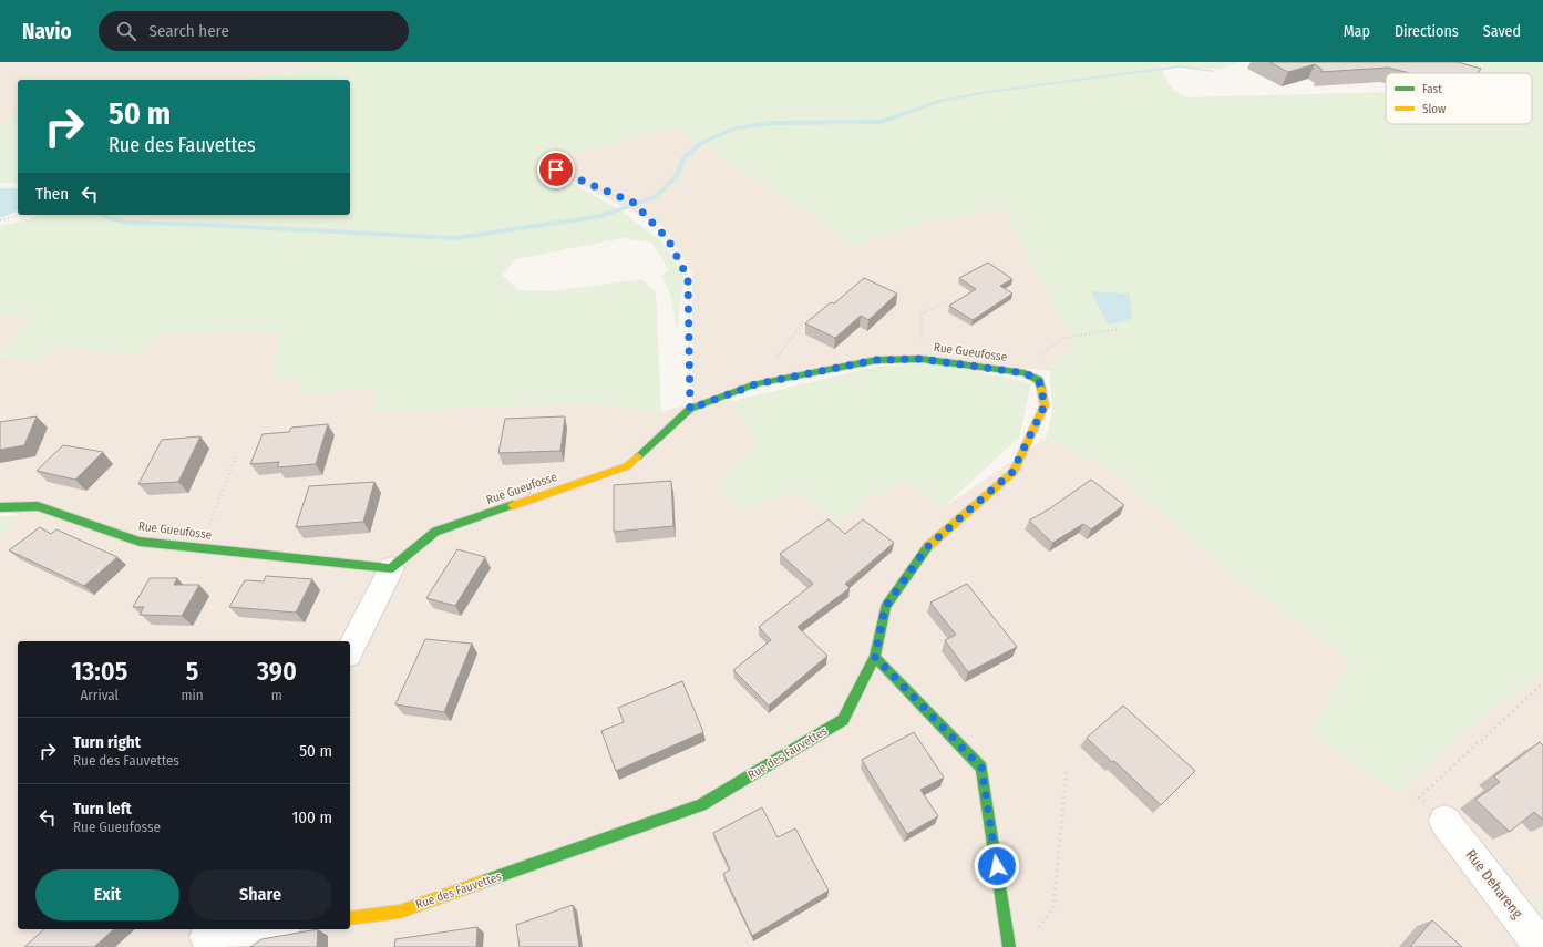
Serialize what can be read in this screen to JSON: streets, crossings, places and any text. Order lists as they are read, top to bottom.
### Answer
{
  "streets": {
    "street": ["Rue Gueufosse", "Rue des Fauvettes", "Rue Dehareng"]
  },
  "crossings": [
    ["Rue Gueufosse", "Rue des Fauvettes"]
  ],
  "legend": ["Fast", "Slow"],
  "page": {
    "header": "Navio",
    "search": "Search here",
    "nav": ["Map", "Directions", "Saved"],
    "turn": ["50 m", "Rue des Fauvettes"],
    "then": "Then",
    "eta": [
      "13:05",
      "Arrival",
      "5",
      "min",
      "390",
      "m"
    ],
    "list": [
      {
        "name": "Turn right",
        "note": "Rue des Fauvettes",
        "value": "50 m"
      },
      {
        "name": "Turn left",
        "note": "Rue Gueufosse",
        "value": "100 m"
      }
    ],
    "buttons": ["Exit", "Share"]
  }
}
